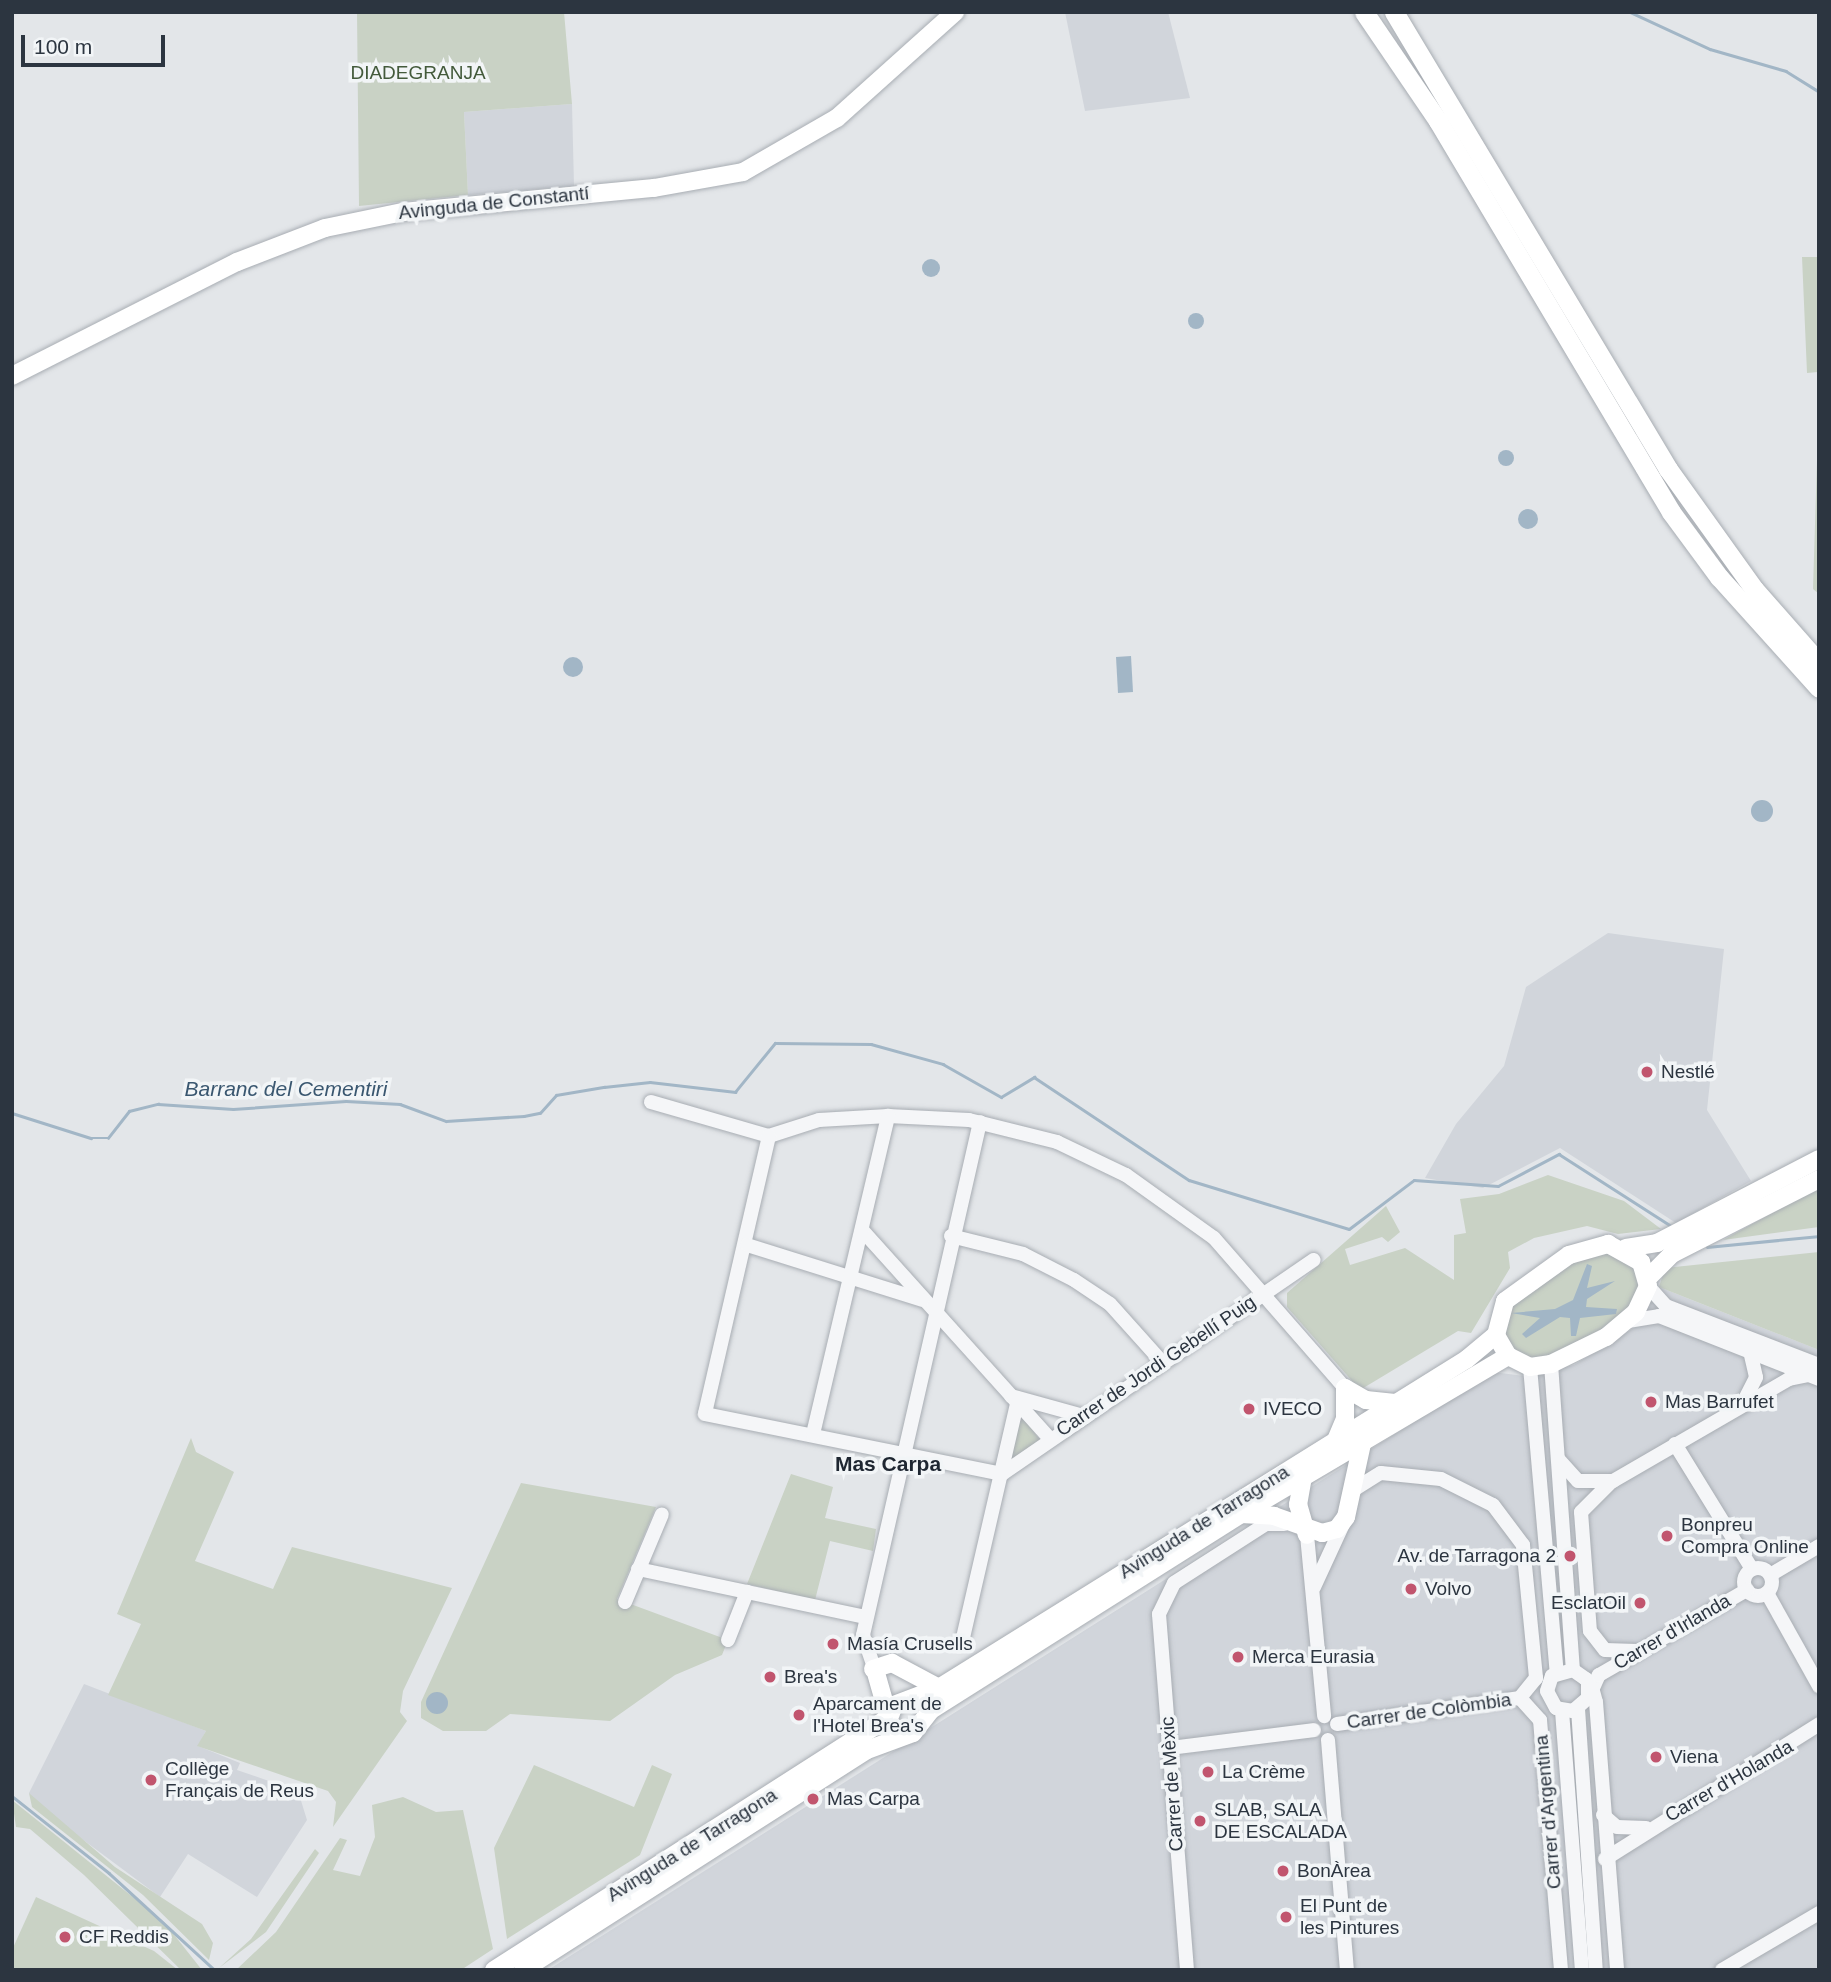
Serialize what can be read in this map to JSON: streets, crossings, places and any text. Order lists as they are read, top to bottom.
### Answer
{
  "streets": {
    "main road": ["Avinguda de Constantí", "Avinguda de Tarragona"],
    "street": [
      "Carrer de Jordi Gebellí Puig",
      "Carrer d'Irlanda",
      "Carrer de Colòmbia",
      "Carrer d'Holanda",
      "Carrer de Mèxic",
      "Carrer d'Argentina"
    ]
  },
  "crossings": [
    ["Carrer d'Irlanda", "Carrer d'Argentina"],
    ["Carrer de Colòmbia", "Carrer d'Argentina"]
  ],
  "districts": ["Mas Carpa"],
  "water": ["Barranc del Cementiri"],
  "parks": ["DIADEGRANJA"],
  "places": [
    "Nestlé",
    "Mas Barrufet",
    "IVECO",
    "Bonpreu Compra Online",
    "Av. de Tarragona 2",
    "Volvo",
    "EsclatOil",
    "Masía Crusells",
    "Merca Eurasia",
    "Brea's",
    "Aparcament de l'Hotel Brea's",
    "Viena",
    "La Crème",
    "Collège Français de Reus",
    "Mas Carpa",
    "SLAB, SALA DE ESCALADA",
    "BonÀrea",
    "El Punt de les Pintures",
    "CF Reddis"
  ],
  "scale_bar": "100 m"
}
